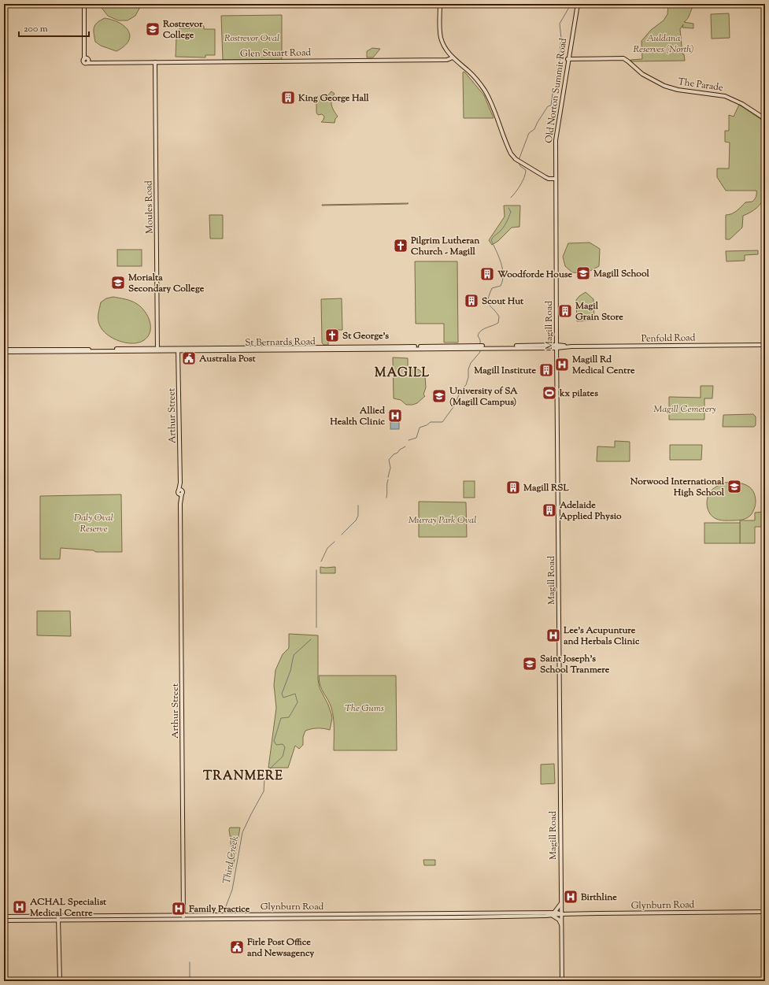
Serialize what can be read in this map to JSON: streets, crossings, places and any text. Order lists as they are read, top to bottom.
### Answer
{
  "streets": {
    "main road": [
      "Glen Stuart Road",
      "The Parade",
      "Old Norton Summit Road",
      "Moules Road",
      "Magill Road",
      "Penfold Road",
      "St Bernards Road",
      "Arthur Street",
      "Glynburn Road"
    ]
  },
  "crossings": [
    ["Glen Stuart Road", "Moules Road"],
    ["The Parade", "Old Norton Summit Road"],
    ["Old Norton Summit Road", "Magill Road"],
    ["Moules Road", "St Bernards Road"],
    ["Magill Road", "Penfold Road"],
    ["Magill Road", "St Bernards Road"],
    ["Magill Road", "Glynburn Road"],
    ["Penfold Road", "St Bernards Road"],
    ["St Bernards Road", "Arthur Street"],
    ["Arthur Street", "Glynburn Road"]
  ],
  "districts": ["MAGILL", "TRANMERE"],
  "water": ["Third Creek"],
  "parks": [
    "Rostrevor Oval",
    "Auldana Reserves (North)",
    "Magill Cemetery",
    "Daly Oval Reserve",
    "Murray Park Oval",
    "The Gums"
  ],
  "places": {
    "school or university": [
      "Rostrevor College",
      "Magill School",
      "Morialta Secondary College",
      "University of SA (Magill Campus)",
      "Norwood International High School",
      "Saint Joseph's School Tranmere"
    ],
    "building": [
      "King George Hall",
      "Woodforde House",
      "Scout Hut",
      "Magil Grain Store",
      "Magill Institute",
      "Magill RSL",
      "Adelaide Applied Physio"
    ],
    "church": ["Pilgrim Lutheran Church - Magill", "St George’s"],
    "public building": ["Australia Post", "Firle Post Office and Newsagency"],
    "hospital": [
      "Magill Rd Medical Centre",
      "Allied Health Clinic",
      "Lee's Acupunture and Herbals Clinic",
      "Birthline",
      "ACHAL Specialist Medical Centre",
      "Family Practice"
    ],
    "sports": ["kx pilates"]
  },
  "scale_bar": "200 m"
}
